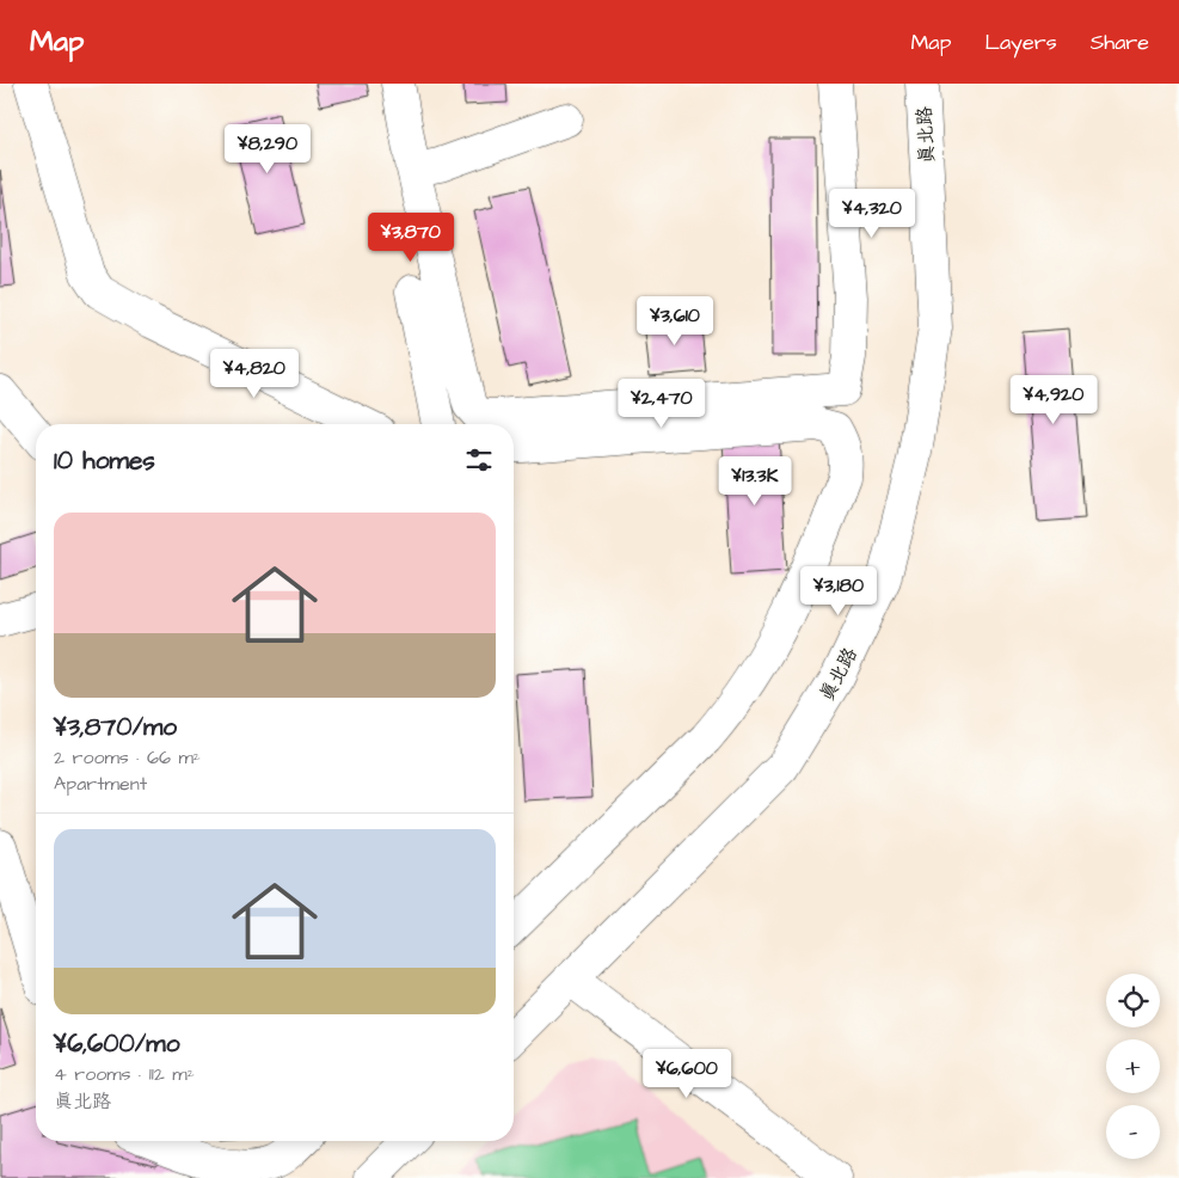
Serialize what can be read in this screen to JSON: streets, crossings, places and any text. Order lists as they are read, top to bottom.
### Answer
{
  "streets": {
    "street": ["真北路"]
  },
  "page": {
    "header": "Map",
    "nav": ["Map", "Layers", "Share"],
    "price": [
      "¥8,290",
      "¥4,320",
      "¥3,870",
      "¥3,610",
      "¥4,820",
      "¥4,920",
      "¥2,470",
      "¥13.3K",
      "¥3,180",
      "¥6,600"
    ],
    "heading": "10 homes",
    "list": [
      {
        "name": "¥3,870/mo",
        "note": "2 rooms · 66 m² · Apartment"
      },
      {
        "name": "¥6,600/mo",
        "note": "4 rooms · 112 m² · 真北路"
      }
    ],
    "map_buttons": ["+", "−"]
  }
}
